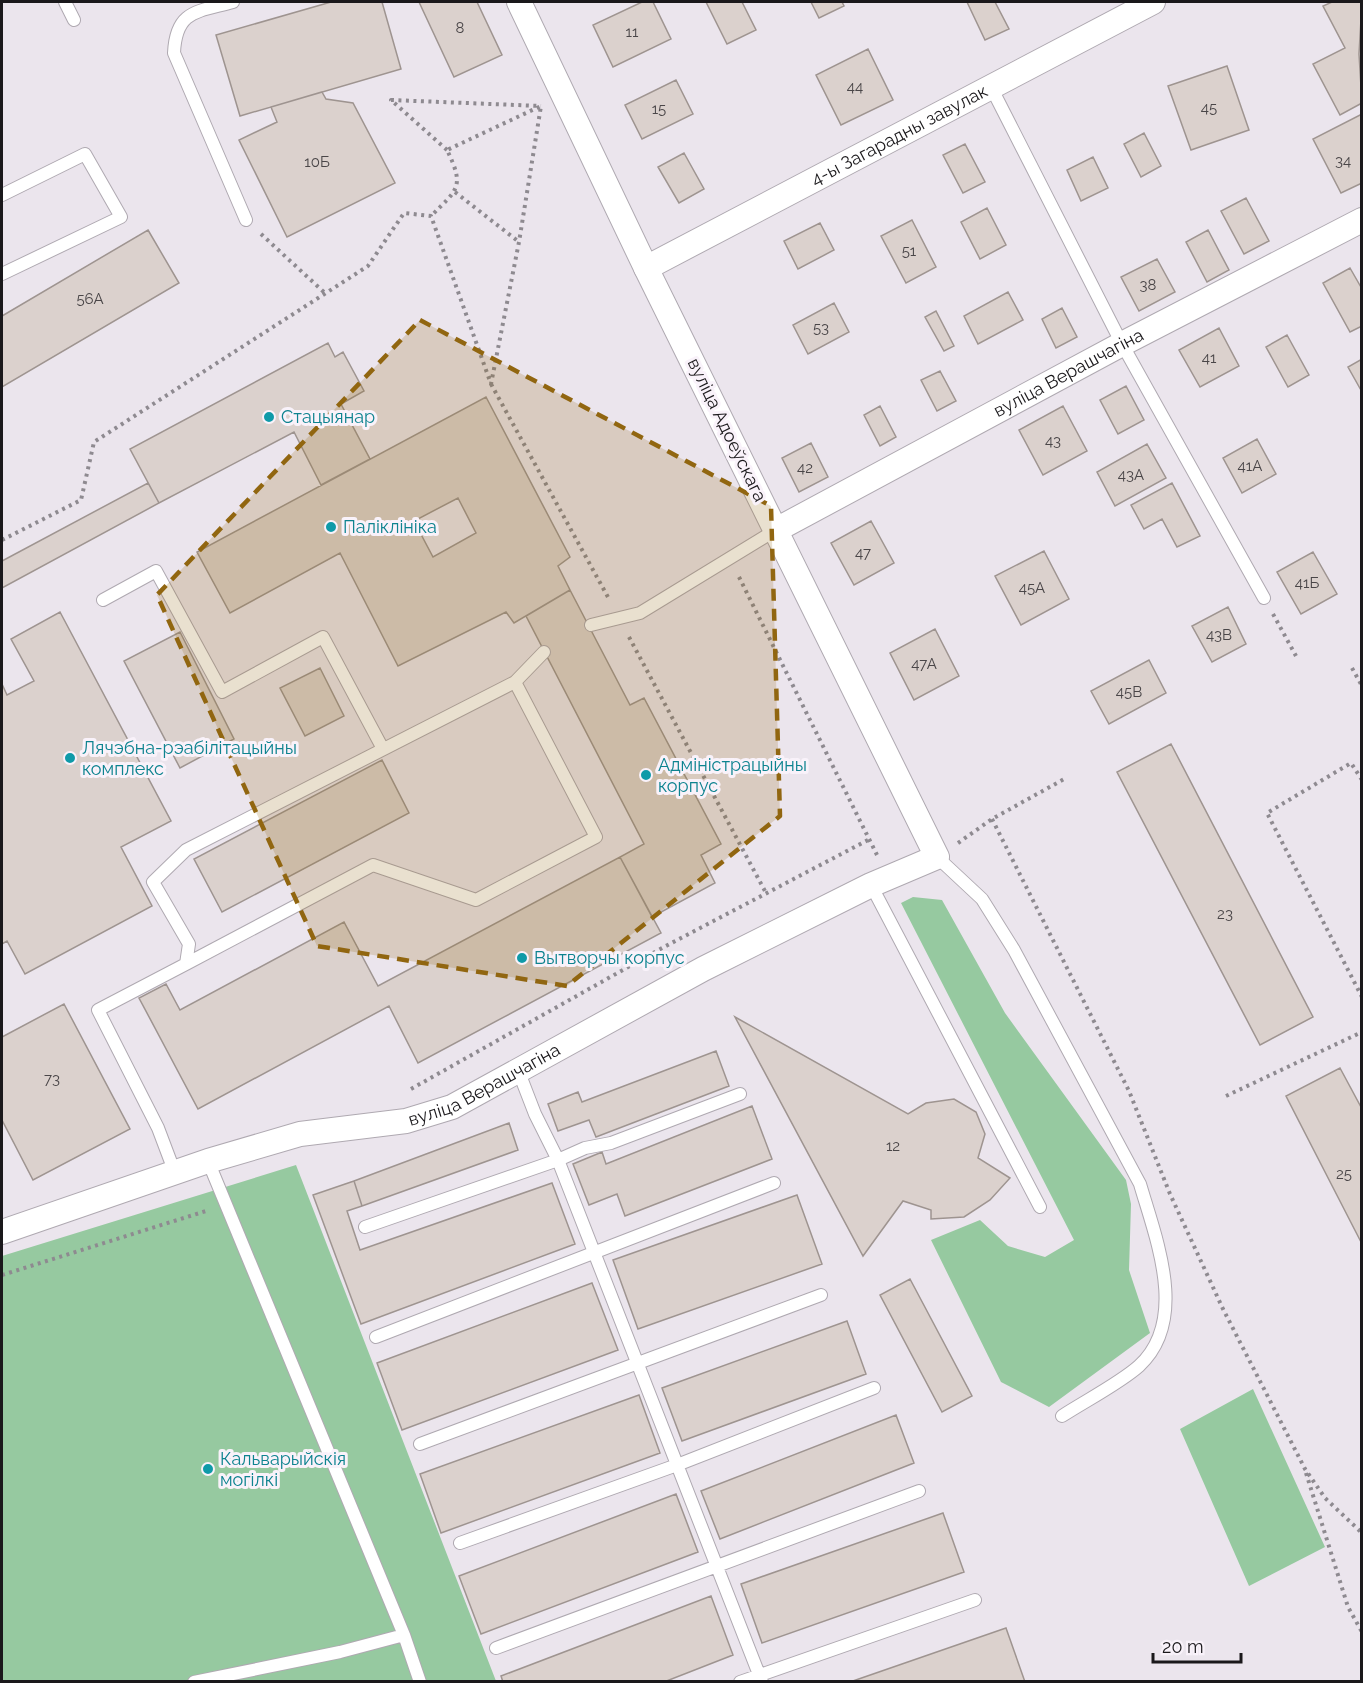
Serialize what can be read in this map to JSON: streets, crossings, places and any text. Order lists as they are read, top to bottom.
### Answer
{
  "streets": {
    "street": ["4-ы Загарадны завулак", "вуліца Верашчагіна", "вуліца Адоеўскага"]
  },
  "crossings": [
    ["4-ы Загарадны завулак", "вуліца Адоеўскага"],
    ["вуліца Верашчагіна", "вуліца Адоеўскага"]
  ],
  "places": [
    "Стацыянар",
    "Паліклініка",
    "Лячэбна-рэабілітацыйны комплекс",
    "Адміністрацыйны корпус",
    "Вытворчы корпус",
    "Кальварыйскія могілкі"
  ],
  "house_numbers": [
    "8",
    "11",
    "44",
    "45",
    "15",
    "34",
    "10Б",
    "51",
    "38",
    "56А",
    "53",
    "41",
    "43",
    "41А",
    "42",
    "43А",
    "47",
    "41Б",
    "45А",
    "43В",
    "47А",
    "45В",
    "23",
    "73",
    "12",
    "25"
  ],
  "scale_bar": "20 m"
}
